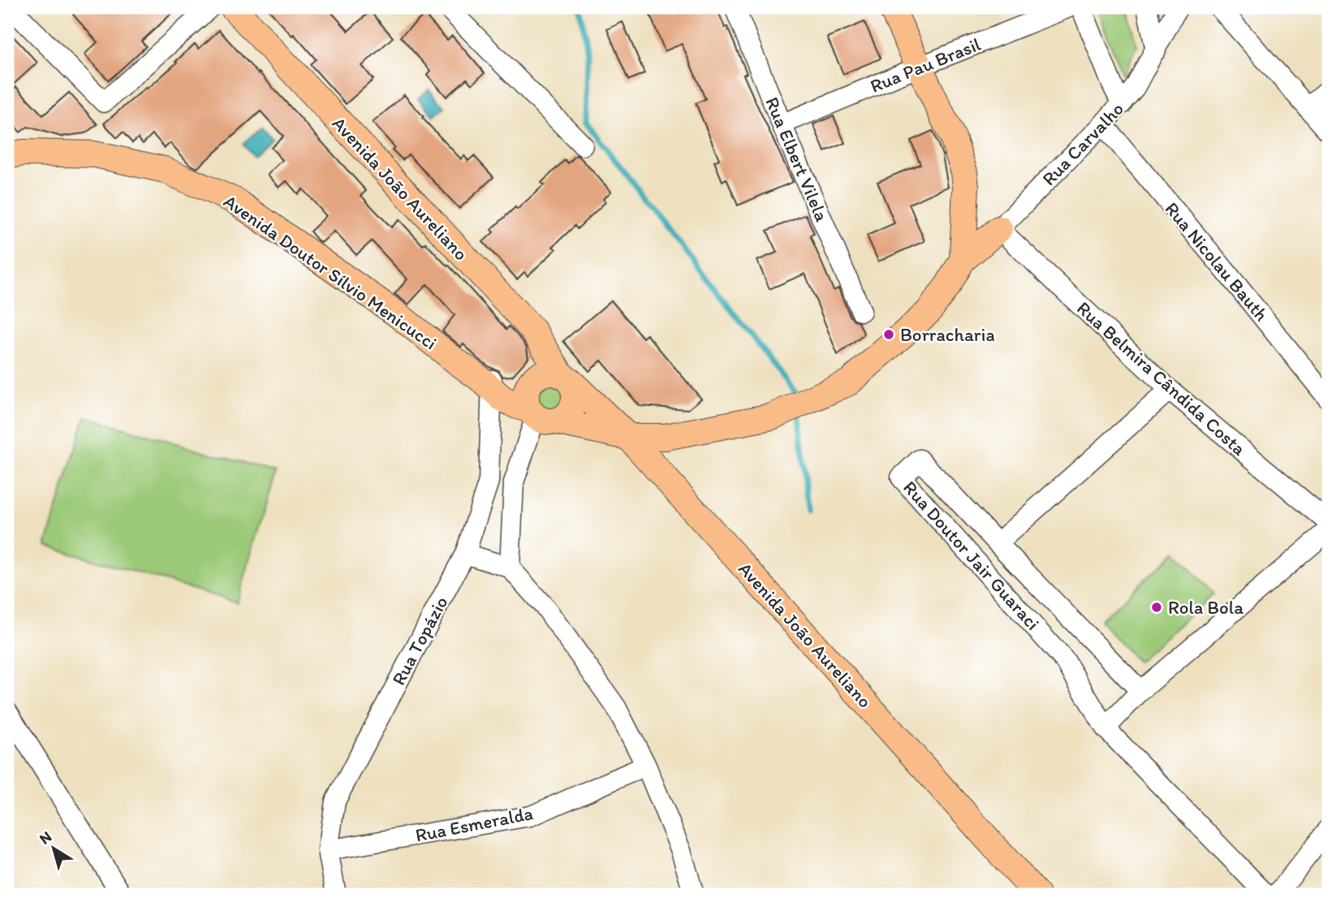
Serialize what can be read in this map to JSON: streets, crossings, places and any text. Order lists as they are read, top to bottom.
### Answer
{
  "streets": {
    "main road": ["Rua Carvalho", "Avenida João Aureliano", "Avenida Doutor Sílvio Menicucci"],
    "street": [
      "Rua Pau Brasil",
      "Rua Elbert Vilela",
      "Rua Nicolau Bauth",
      "Rua Belmira Cândida Costa",
      "Rua Doutor Jair Guaraci",
      "Rua Topázio",
      "Rua Esmeralda"
    ]
  },
  "crossings": [
    ["Rua Pau Brasil", "Rua Elbert Vilela"],
    ["Rua Pau Brasil", "Avenida Doutor Sílvio Menicucci"],
    ["Rua Carvalho", "Rua Nicolau Bauth"],
    ["Rua Carvalho", "Avenida Doutor Sílvio Menicucci"],
    ["Rua Carvalho", "Rua Belmira Cândida Costa"],
    ["Avenida João Aureliano", "Avenida Doutor Sílvio Menicucci"],
    ["Avenida Doutor Sílvio Menicucci", "Rua Topázio"],
    ["Rua Topázio", "Rua Esmeralda"]
  ],
  "places": ["Borracharia", "Rola Bola"],
  "north": "top left"
}
